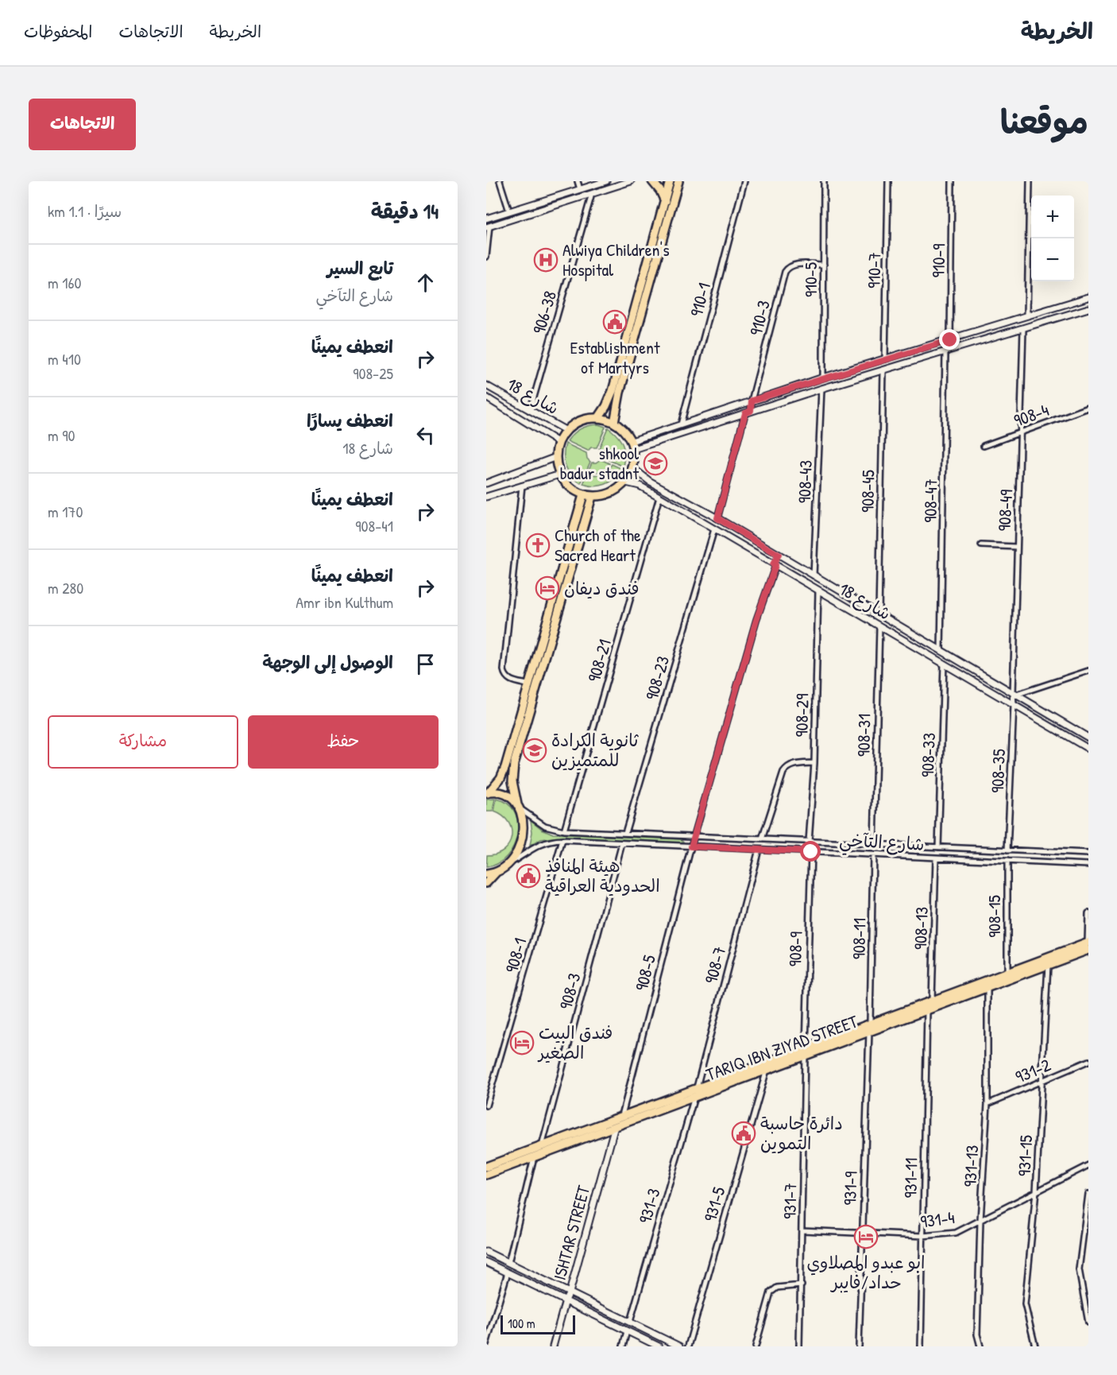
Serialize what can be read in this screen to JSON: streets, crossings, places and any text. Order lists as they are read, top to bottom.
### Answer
{
  "streets": {
    "main road": ["TARIQ IBN ZIYAD STREET"],
    "street": [
      "910-9",
      "910-7",
      "910-5",
      "910-1",
      "906-38",
      "910-3",
      "شارع 18",
      "908-4",
      "908-43",
      "908-45",
      "908-47",
      "908-49",
      "908-21",
      "908-23",
      "908-29",
      "908-31",
      "908-33",
      "908-35",
      "شارع التآخي",
      "908-15",
      "908-13",
      "908-11",
      "908-9",
      "908-1",
      "908-7",
      "908-5",
      "908-3",
      "931-2",
      "931-15",
      "931-13",
      "931-11",
      "931-9",
      "931-7",
      "931-5",
      "931-3",
      "931-4",
      "ISHTAR STREET"
    ]
  },
  "crossings": [
    ["910-5", "910-3"],
    ["906-38", "شارع 18"],
    ["910-3", "شارع 18"],
    ["شارع 18", "908-43"],
    ["شارع 18", "908-45"],
    ["شارع 18", "908-47"],
    ["شارع 18", "908-49"],
    ["شارع 18", "908-21"],
    ["شارع 18", "908-23"],
    ["شارع 18", "908-29"],
    ["شارع 18", "908-31"],
    ["شارع 18", "908-33"],
    ["شارع 18", "908-35"],
    ["شارع 18", "908-5"],
    ["908-4", "908-49"],
    ["908-49", "908-35"],
    ["908-21", "شارع التآخي"],
    ["908-23", "شارع التآخي"],
    ["908-29", "شارع التآخي"],
    ["908-31", "شارع التآخي"],
    ["908-33", "شارع التآخي"],
    ["908-35", "شارع التآخي"],
    ["شارع التآخي", "908-15"],
    ["شارع التآخي", "908-13"],
    ["شارع التآخي", "908-11"],
    ["شارع التآخي", "908-9"],
    ["شارع التآخي", "908-1"],
    ["شارع التآخي", "908-7"],
    ["شارع التآخي", "908-5"],
    ["شارع التآخي", "908-3"],
    ["908-15", "TARIQ IBN ZIYAD STREET"],
    ["908-13", "TARIQ IBN ZIYAD STREET"],
    ["908-11", "TARIQ IBN ZIYAD STREET"],
    ["908-9", "TARIQ IBN ZIYAD STREET"],
    ["908-7", "TARIQ IBN ZIYAD STREET"],
    ["908-5", "TARIQ IBN ZIYAD STREET"],
    ["908-3", "TARIQ IBN ZIYAD STREET"],
    ["TARIQ IBN ZIYAD STREET", "931-15"],
    ["TARIQ IBN ZIYAD STREET", "931-13"],
    ["TARIQ IBN ZIYAD STREET", "931-11"],
    ["TARIQ IBN ZIYAD STREET", "931-9"],
    ["TARIQ IBN ZIYAD STREET", "931-7"],
    ["TARIQ IBN ZIYAD STREET", "931-5"],
    ["TARIQ IBN ZIYAD STREET", "931-3"],
    ["TARIQ IBN ZIYAD STREET", "ISHTAR STREET"],
    ["931-2", "931-15"],
    ["931-2", "931-13"],
    ["931-15", "931-4"],
    ["931-13", "931-4"],
    ["931-11", "931-4"],
    ["931-9", "931-4"],
    ["931-7", "931-4"]
  ],
  "places": {
    "hospital": ["Alwiya Children's Hospital"],
    "public building": ["Establishment of Martyrs", "هيئة المنافذ الحدودية العراقية", "دائرة حاسبة التموين"],
    "school or university": ["shkool badur stadnt", "ثانوية الكرادة للمتميزين"],
    "church": ["Church of the Sacred Heart"],
    "hotel": ["فندق ديفان", "فندق البيت الصغير", "ابو عبدو المصلاوي حداد/فايبر"]
  },
  "scale_bar": "100 m",
  "page": {
    "header": "الخريطة",
    "nav": ["الخريطة", "الاتجاهات", "المحفوظات"],
    "title": "موقعنا",
    "buttons": [
      "الاتجاهات",
      ["حفظ", "مشاركة"]
    ],
    "heading": ["14 دقيقة", "سيرًا · 1.1 km"],
    "map_buttons": ["+", "−"],
    "list": [
      ["تابع السير", "شارع التآخي", "160 m"],
      ["انعطف يمينًا", "908-25", "410 m"],
      ["انعطف يسارًا", "شارع 18", "90 m"],
      ["انعطف يمينًا", "908-41", "170 m"],
      ["انعطف يمينًا", "Amr ibn Kulthum", "280 m"],
      "الوصول إلى الوجهة"
    ],
    "scale": "100 m"
  }
}
